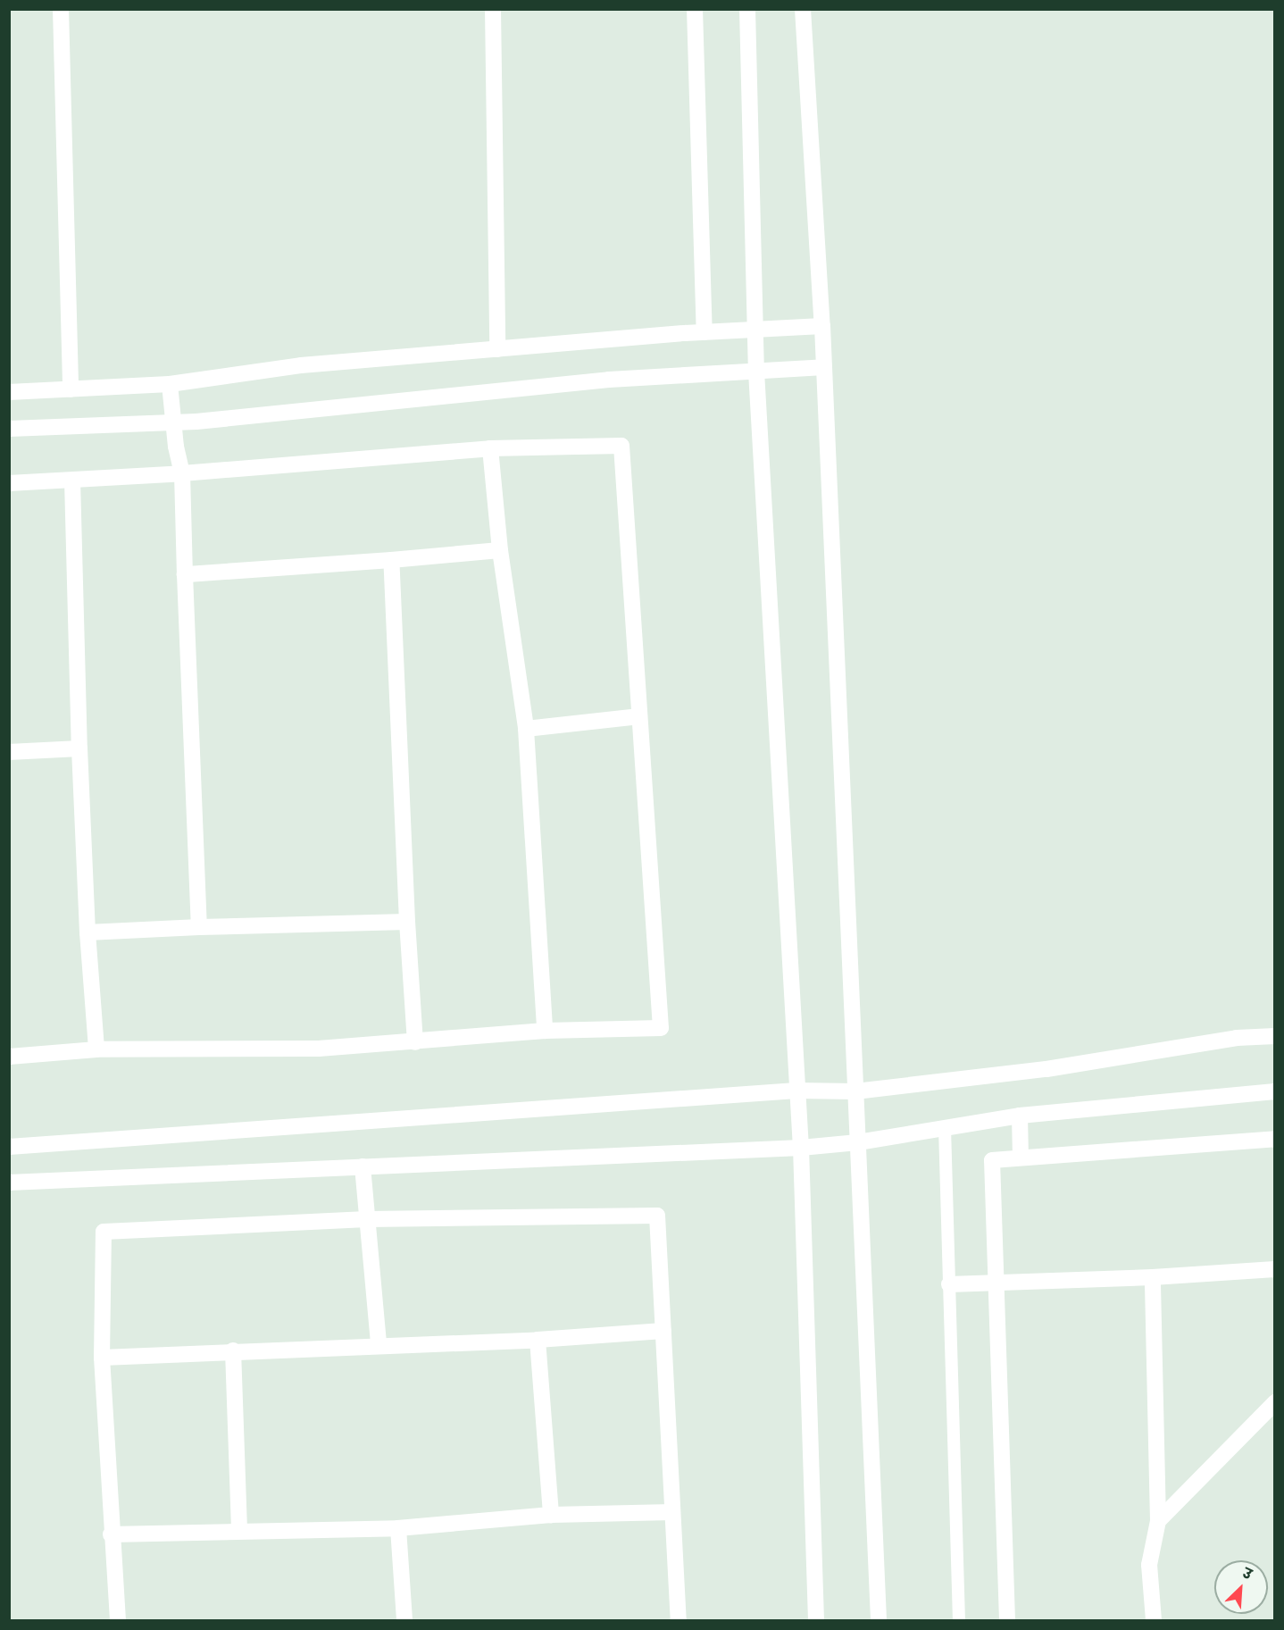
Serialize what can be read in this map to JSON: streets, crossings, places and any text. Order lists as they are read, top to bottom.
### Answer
{
  "north": "top right"
}
